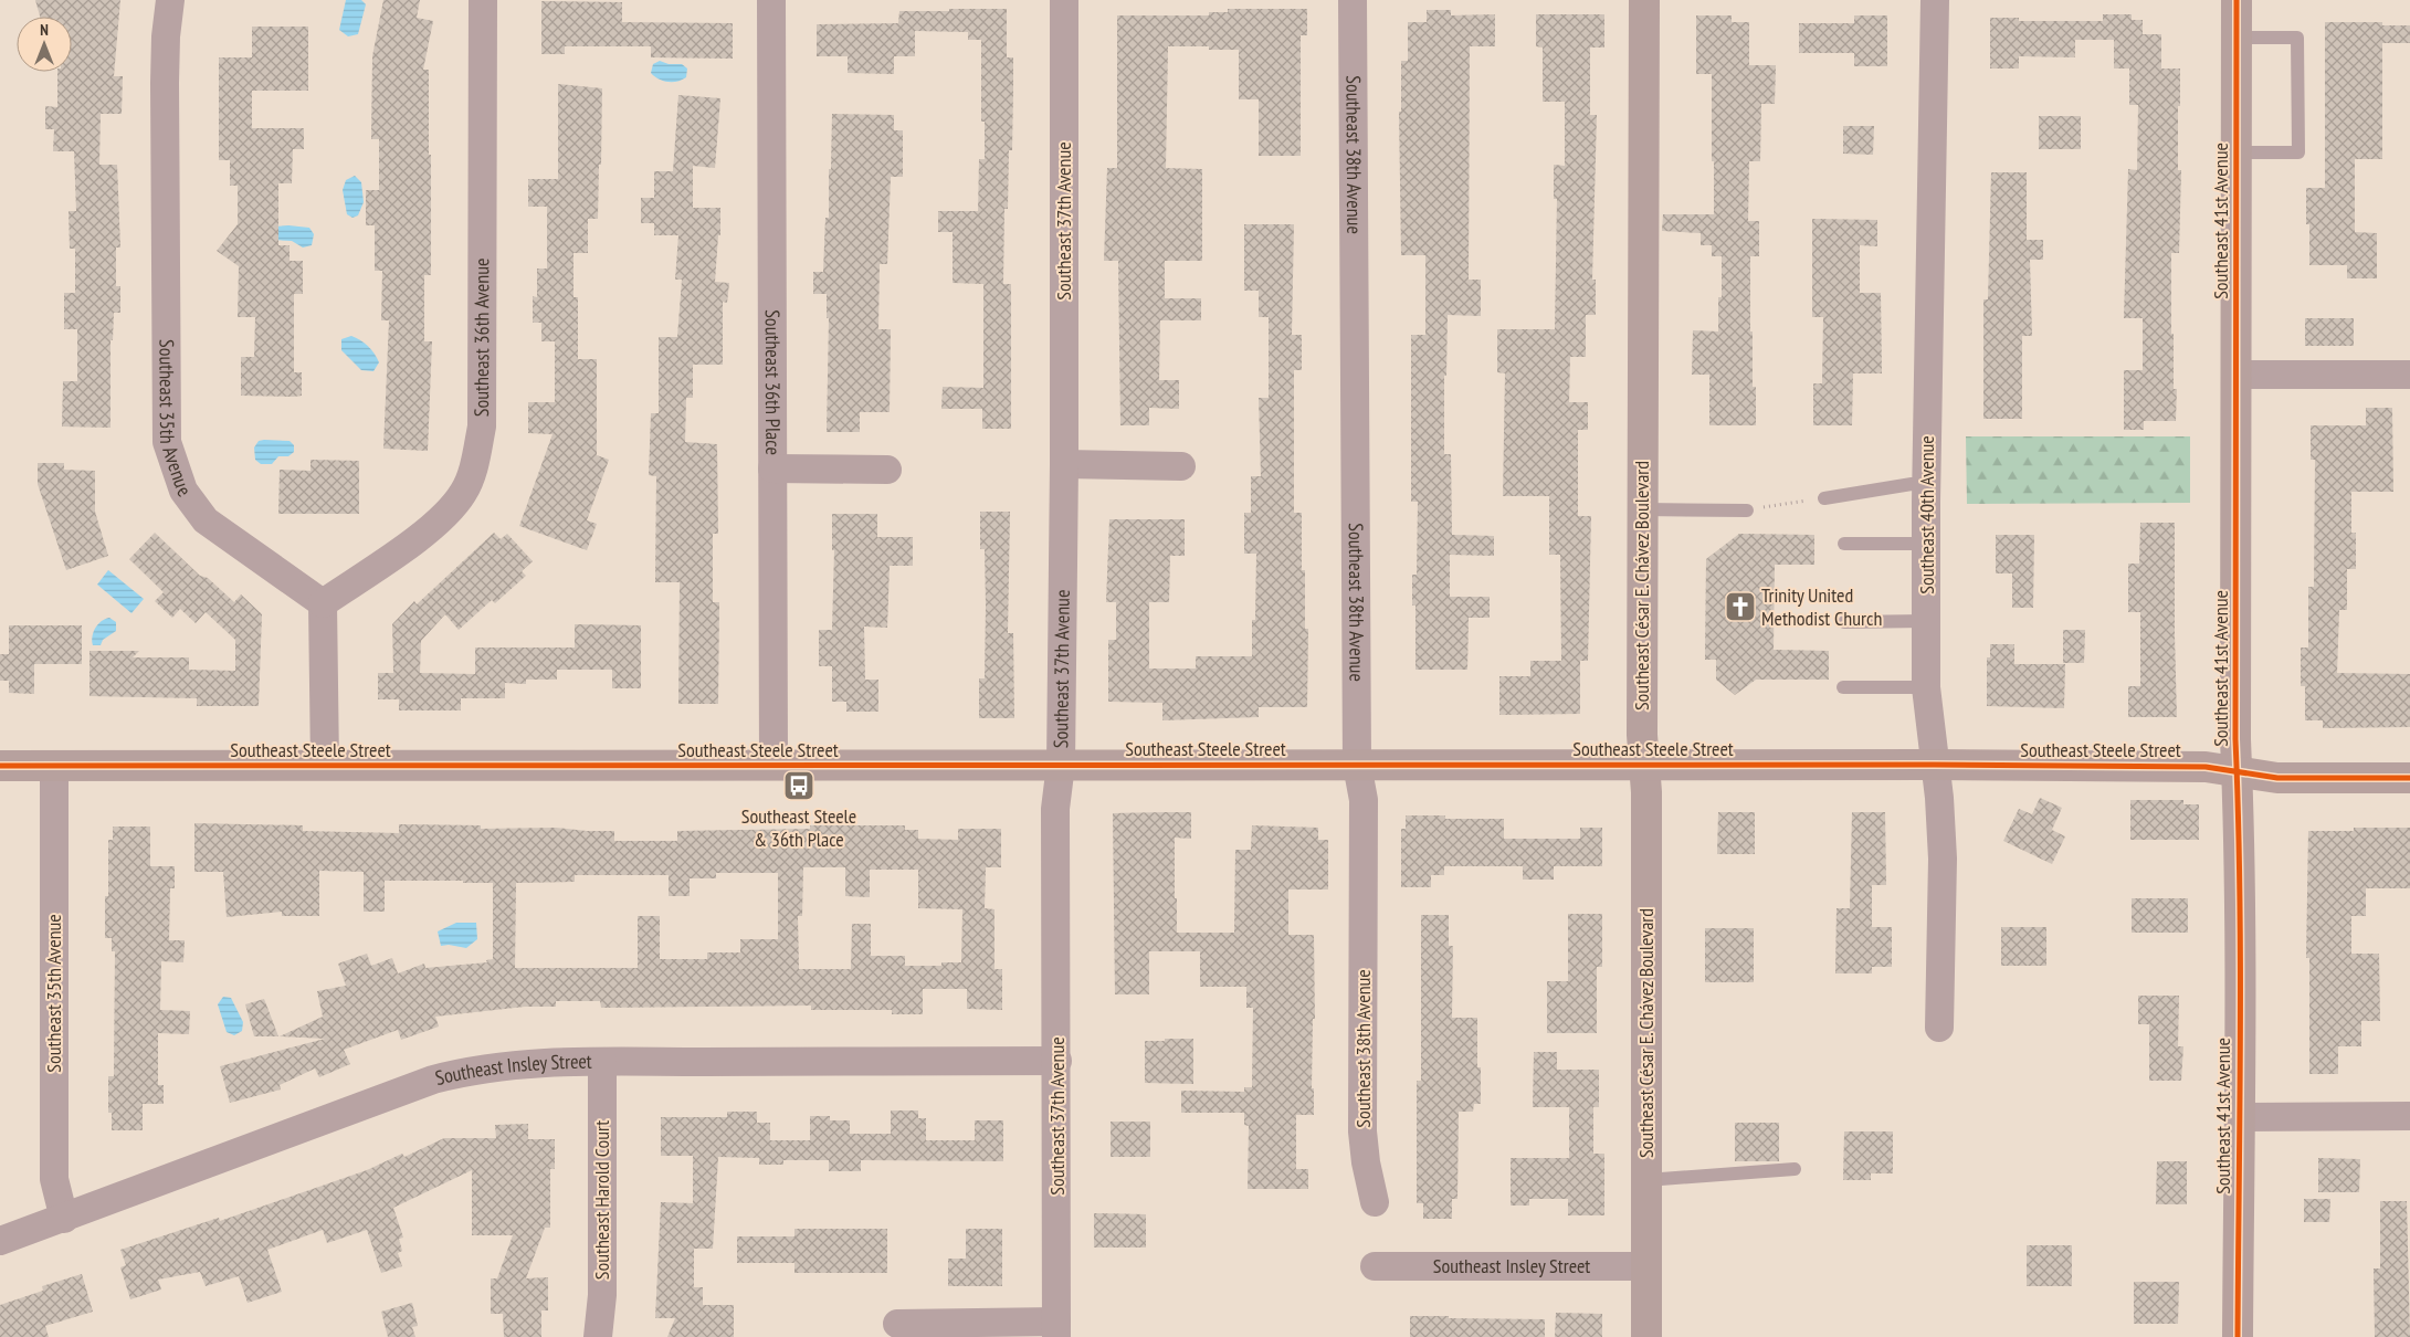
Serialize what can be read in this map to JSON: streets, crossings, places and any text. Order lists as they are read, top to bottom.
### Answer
{
  "streets": {
    "street": [
      "Southeast 38th Avenue",
      "Southeast 37th Avenue",
      "Southeast 41st Avenue",
      "Southeast 36th Avenue",
      "Southeast 36th Place",
      "Southeast 35th Avenue",
      "Southeast 40th Avenue",
      "Southeast César E. Chávez Boulevard",
      "Southeast Steele Street",
      "Southeast Insley Street",
      "Southeast Harold Court"
    ]
  },
  "crossings": [
    ["Southeast 38th Avenue", "Southeast Steele Street"],
    ["Southeast 37th Avenue", "Southeast Steele Street"],
    ["Southeast 37th Avenue", "Southeast Insley Street"],
    ["Southeast 41st Avenue", "Southeast Steele Street"],
    ["Southeast 36th Avenue", "Southeast 35th Avenue"],
    ["Southeast 36th Place", "Southeast Steele Street"],
    ["Southeast 35th Avenue", "Southeast Steele Street"],
    ["Southeast 35th Avenue", "Southeast Insley Street"],
    ["Southeast 40th Avenue", "Southeast Steele Street"],
    ["Southeast César E. Chávez Boulevard", "Southeast Steele Street"],
    ["Southeast César E. Chávez Boulevard", "Southeast Insley Street"],
    ["Southeast Insley Street", "Southeast Harold Court"]
  ],
  "places": {
    "church": ["Trinity United Methodist Church"],
    "bus stop": ["Southeast Steele & 36th Place"]
  },
  "north": "top"
}
